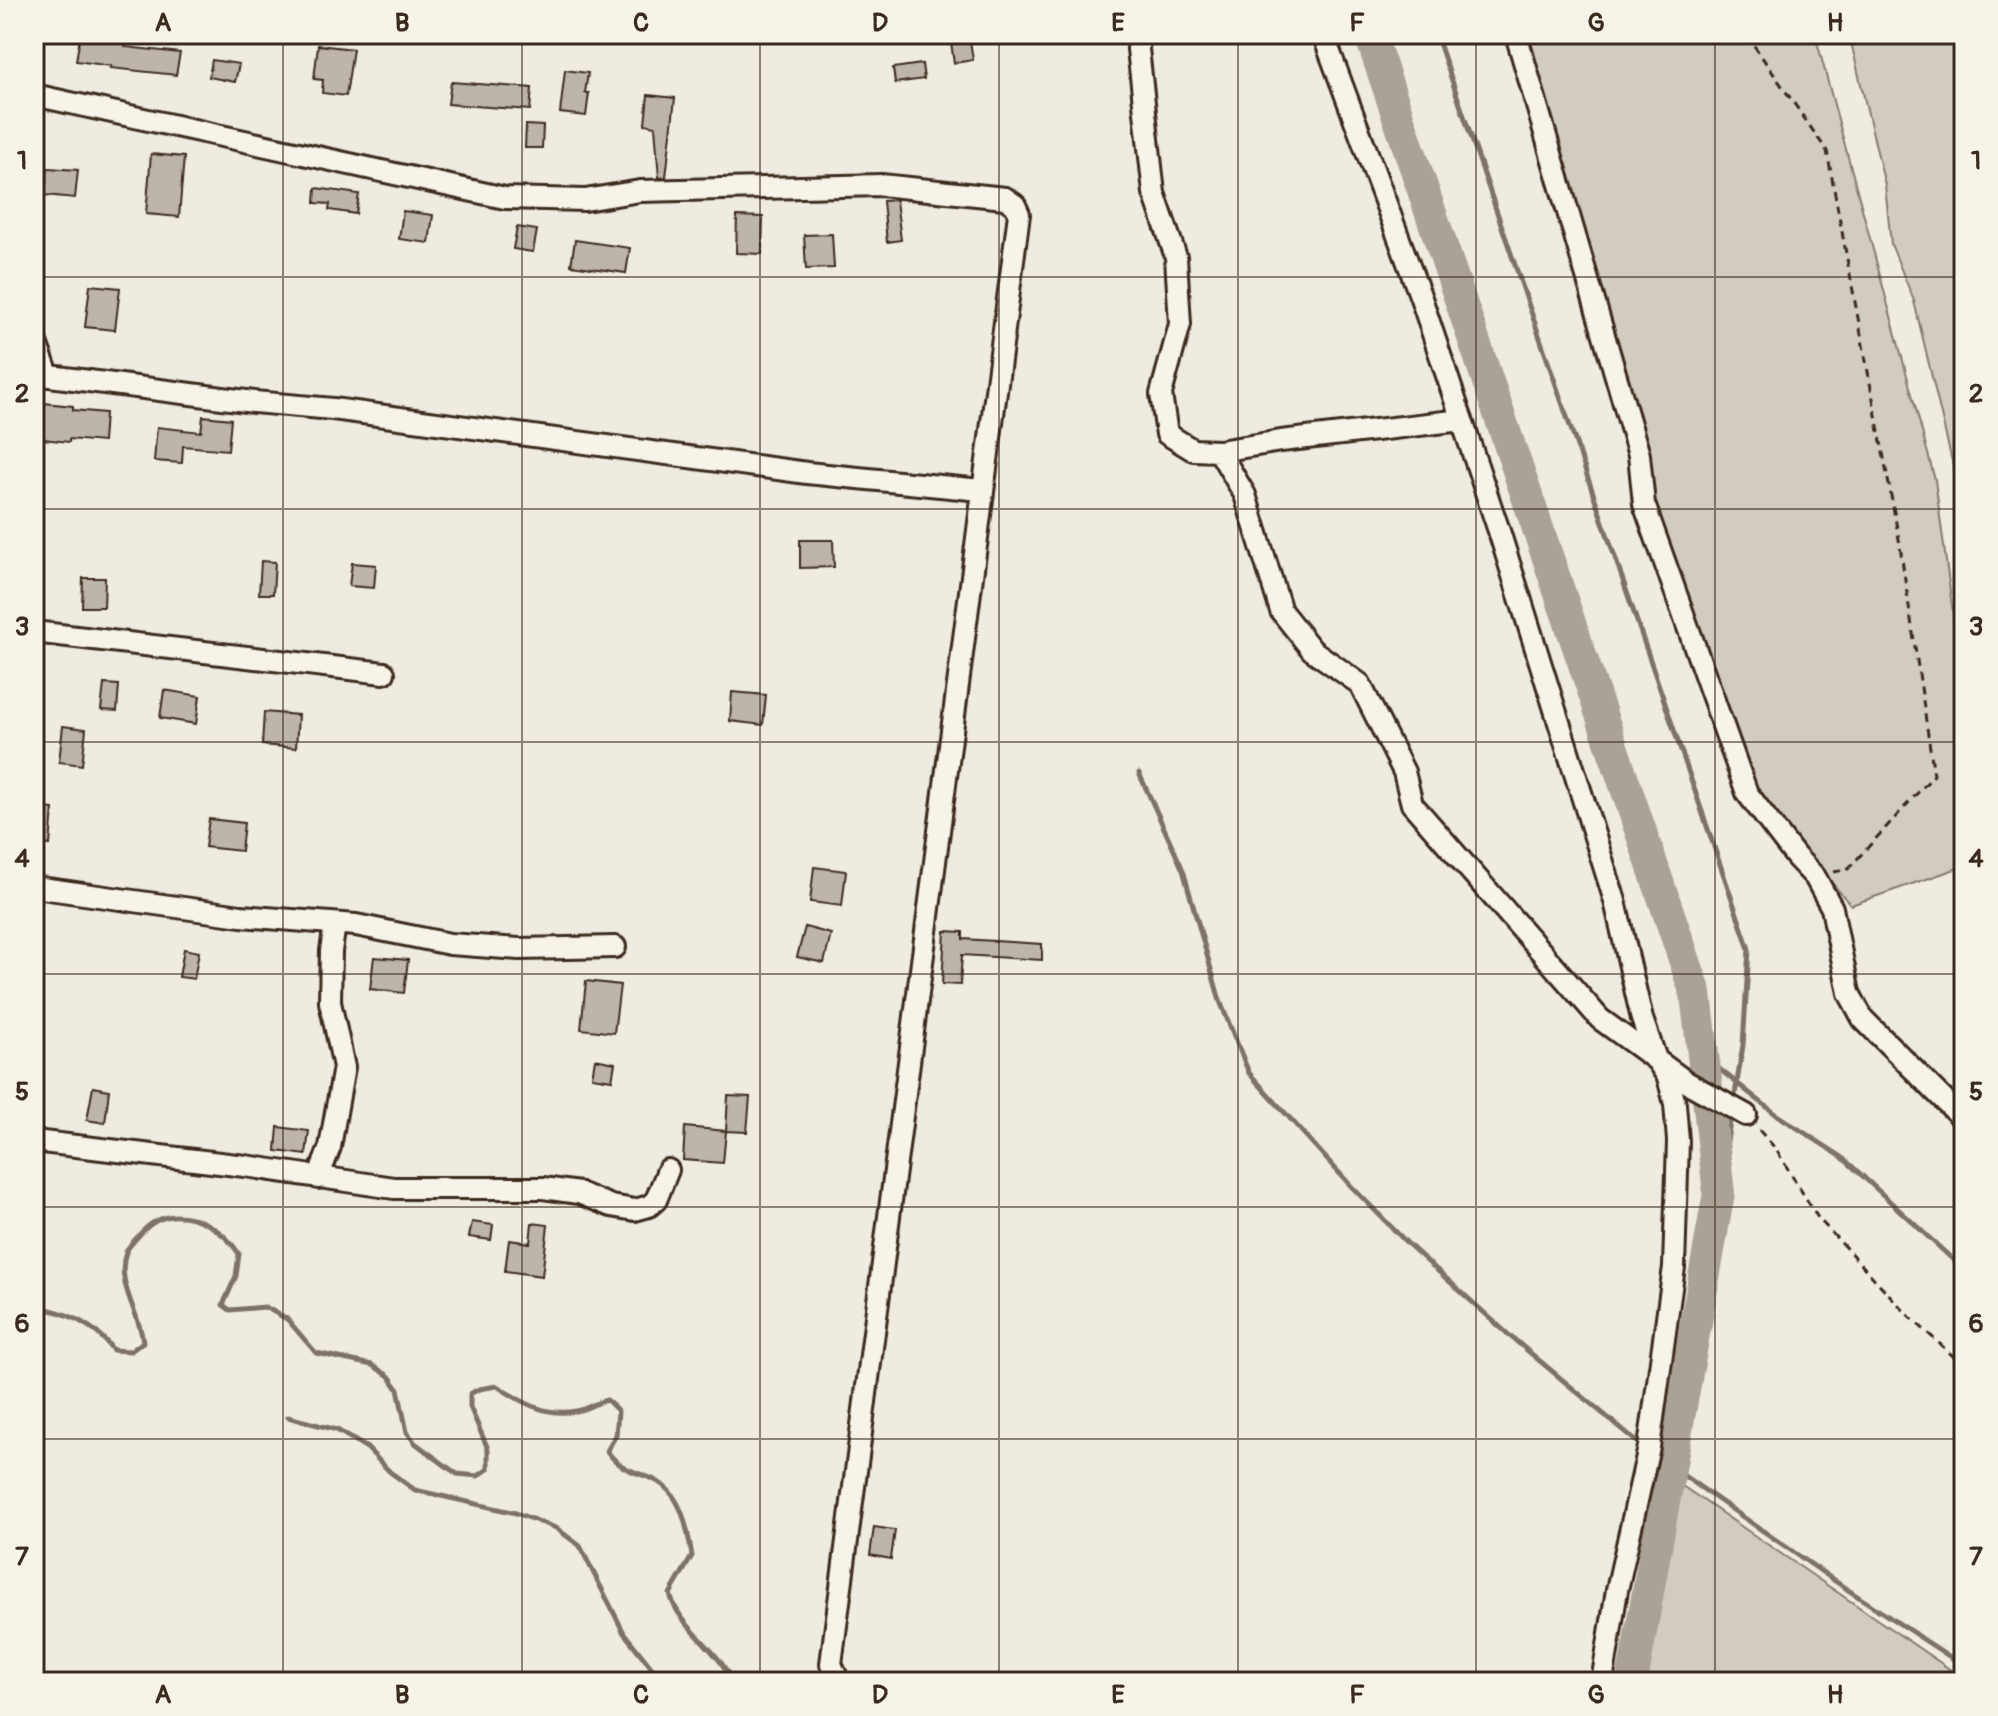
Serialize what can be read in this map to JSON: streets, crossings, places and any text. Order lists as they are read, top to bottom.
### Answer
{
  "grid": {
    "columns": [
      "A",
      "B",
      "C",
      "D",
      "E",
      "F",
      "G",
      "H"
    ],
    "rows": [
      "1",
      "2",
      "3",
      "4",
      "5",
      "6",
      "7"
    ]
  }
}
